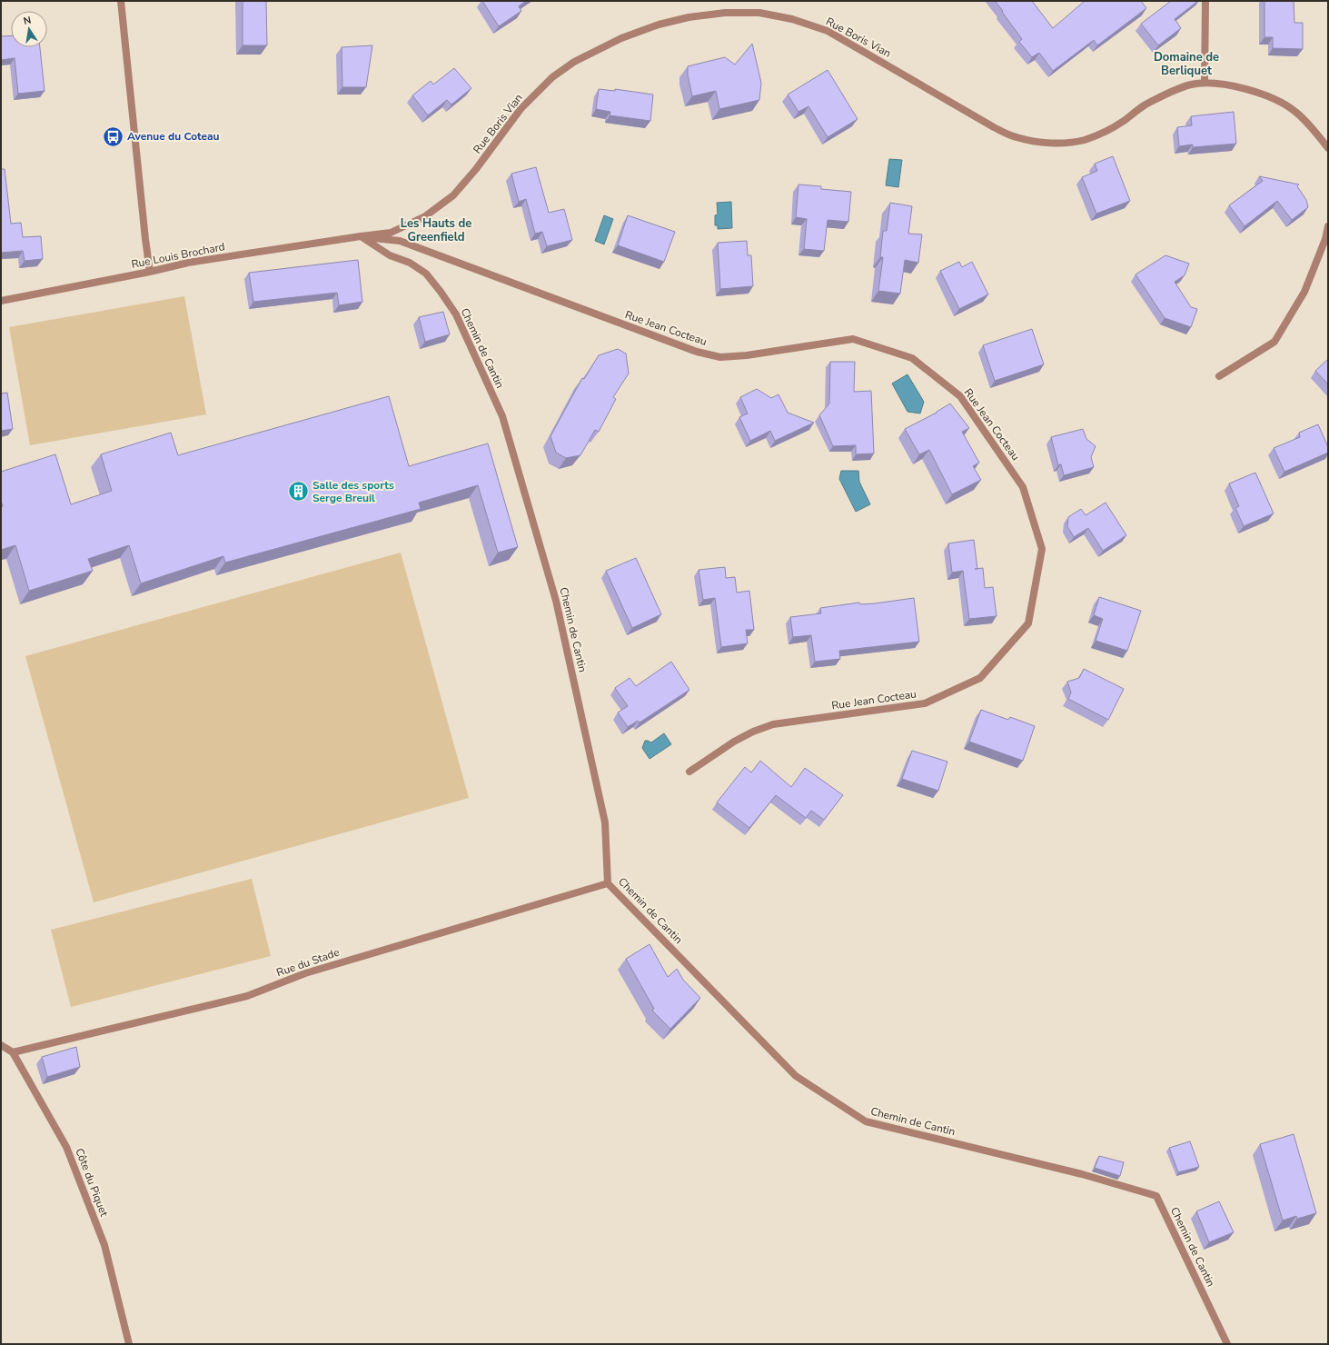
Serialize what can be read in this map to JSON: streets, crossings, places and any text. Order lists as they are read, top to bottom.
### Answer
{
  "streets": {
    "street": [
      "Rue Boris Vian",
      "Rue Louis Brochard",
      "Rue Jean Cocteau",
      "Chemin de Cantin",
      "Rue du Stade",
      "Côte du Piquet"
    ]
  },
  "crossings": [
    ["Rue Boris Vian", "Rue Louis Brochard"],
    ["Rue Boris Vian", "Rue Jean Cocteau"],
    ["Rue Boris Vian", "Chemin de Cantin"],
    ["Rue Louis Brochard", "Rue Jean Cocteau"],
    ["Rue Louis Brochard", "Chemin de Cantin"],
    ["Rue Jean Cocteau", "Chemin de Cantin"],
    ["Chemin de Cantin", "Rue du Stade"],
    ["Rue du Stade", "Côte du Piquet"]
  ],
  "districts": ["Domaine de Berliquet", "Les Hauts de Greenfield"],
  "places": {
    "bus stop": ["Avenue du Coteau"],
    "building": ["Salle des sports Serge Breuil"]
  },
  "north": "top"
}
